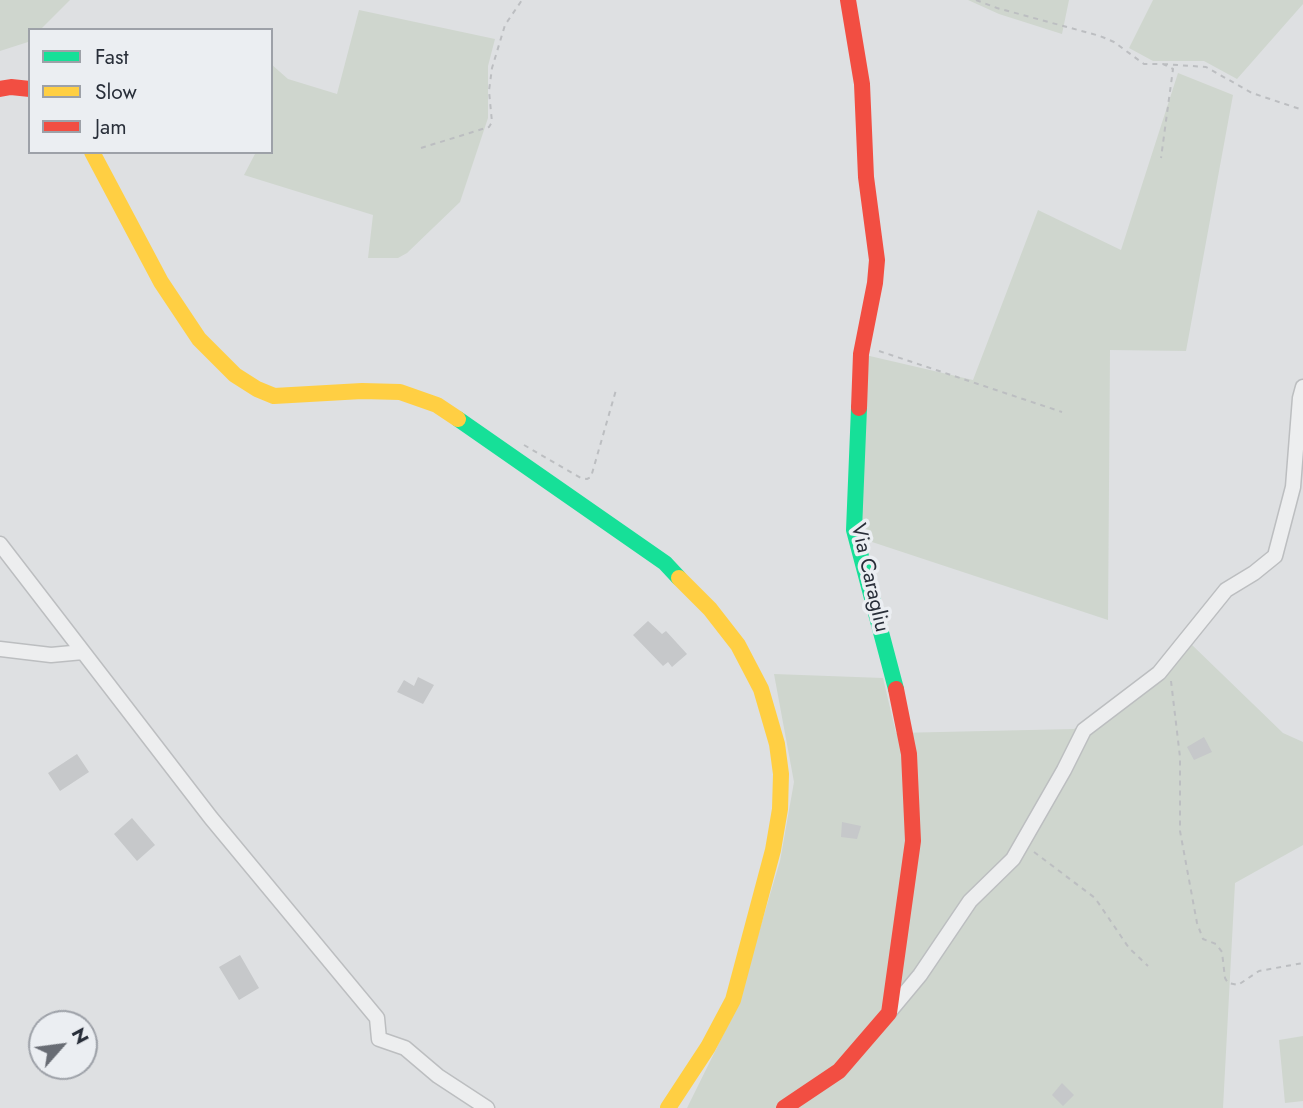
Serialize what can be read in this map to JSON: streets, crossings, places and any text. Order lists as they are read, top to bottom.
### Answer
{
  "streets": {
    "main road": ["Via Caragliu"]
  },
  "legend": ["Fast", "Slow", "Jam"],
  "north": "top right"
}
